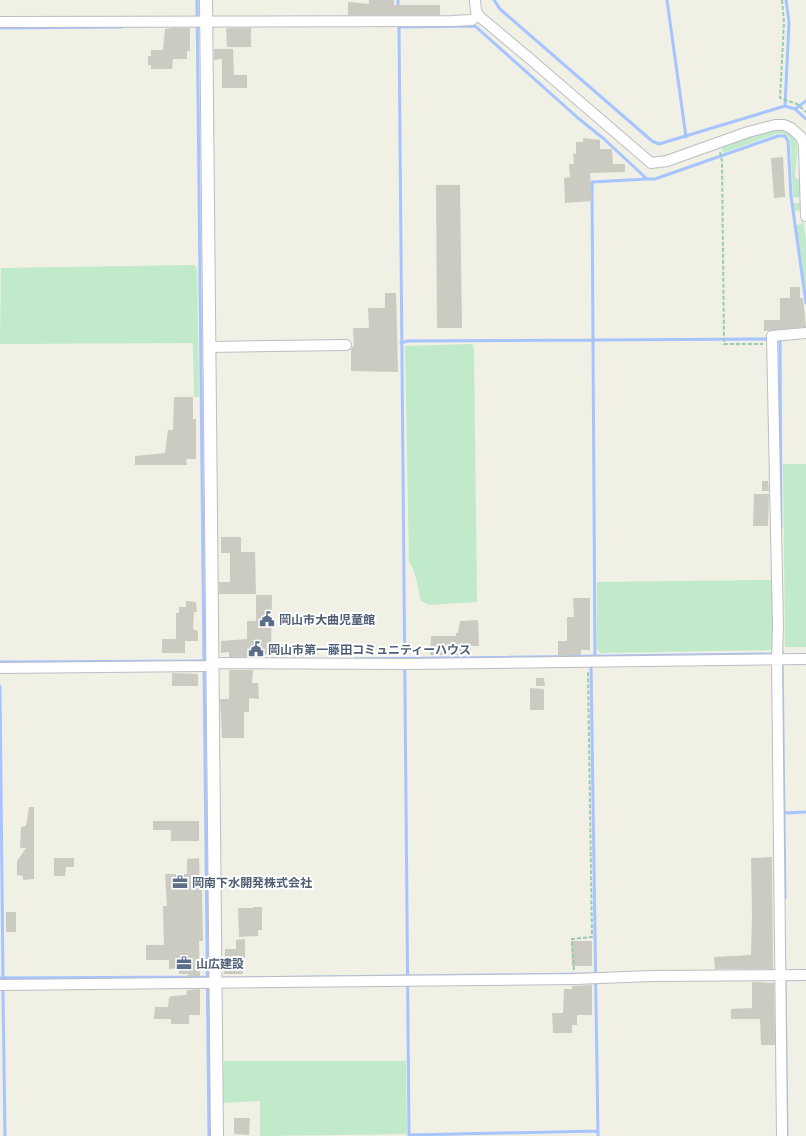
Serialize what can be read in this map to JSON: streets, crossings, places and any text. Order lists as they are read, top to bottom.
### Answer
{
  "places": {
    "public building": ["岡山市大曲児童館", "岡山市第一藤田コミュニティーハウス"],
    "office": ["岡南下水開発株式会社", "山広建設"]
  }
}
